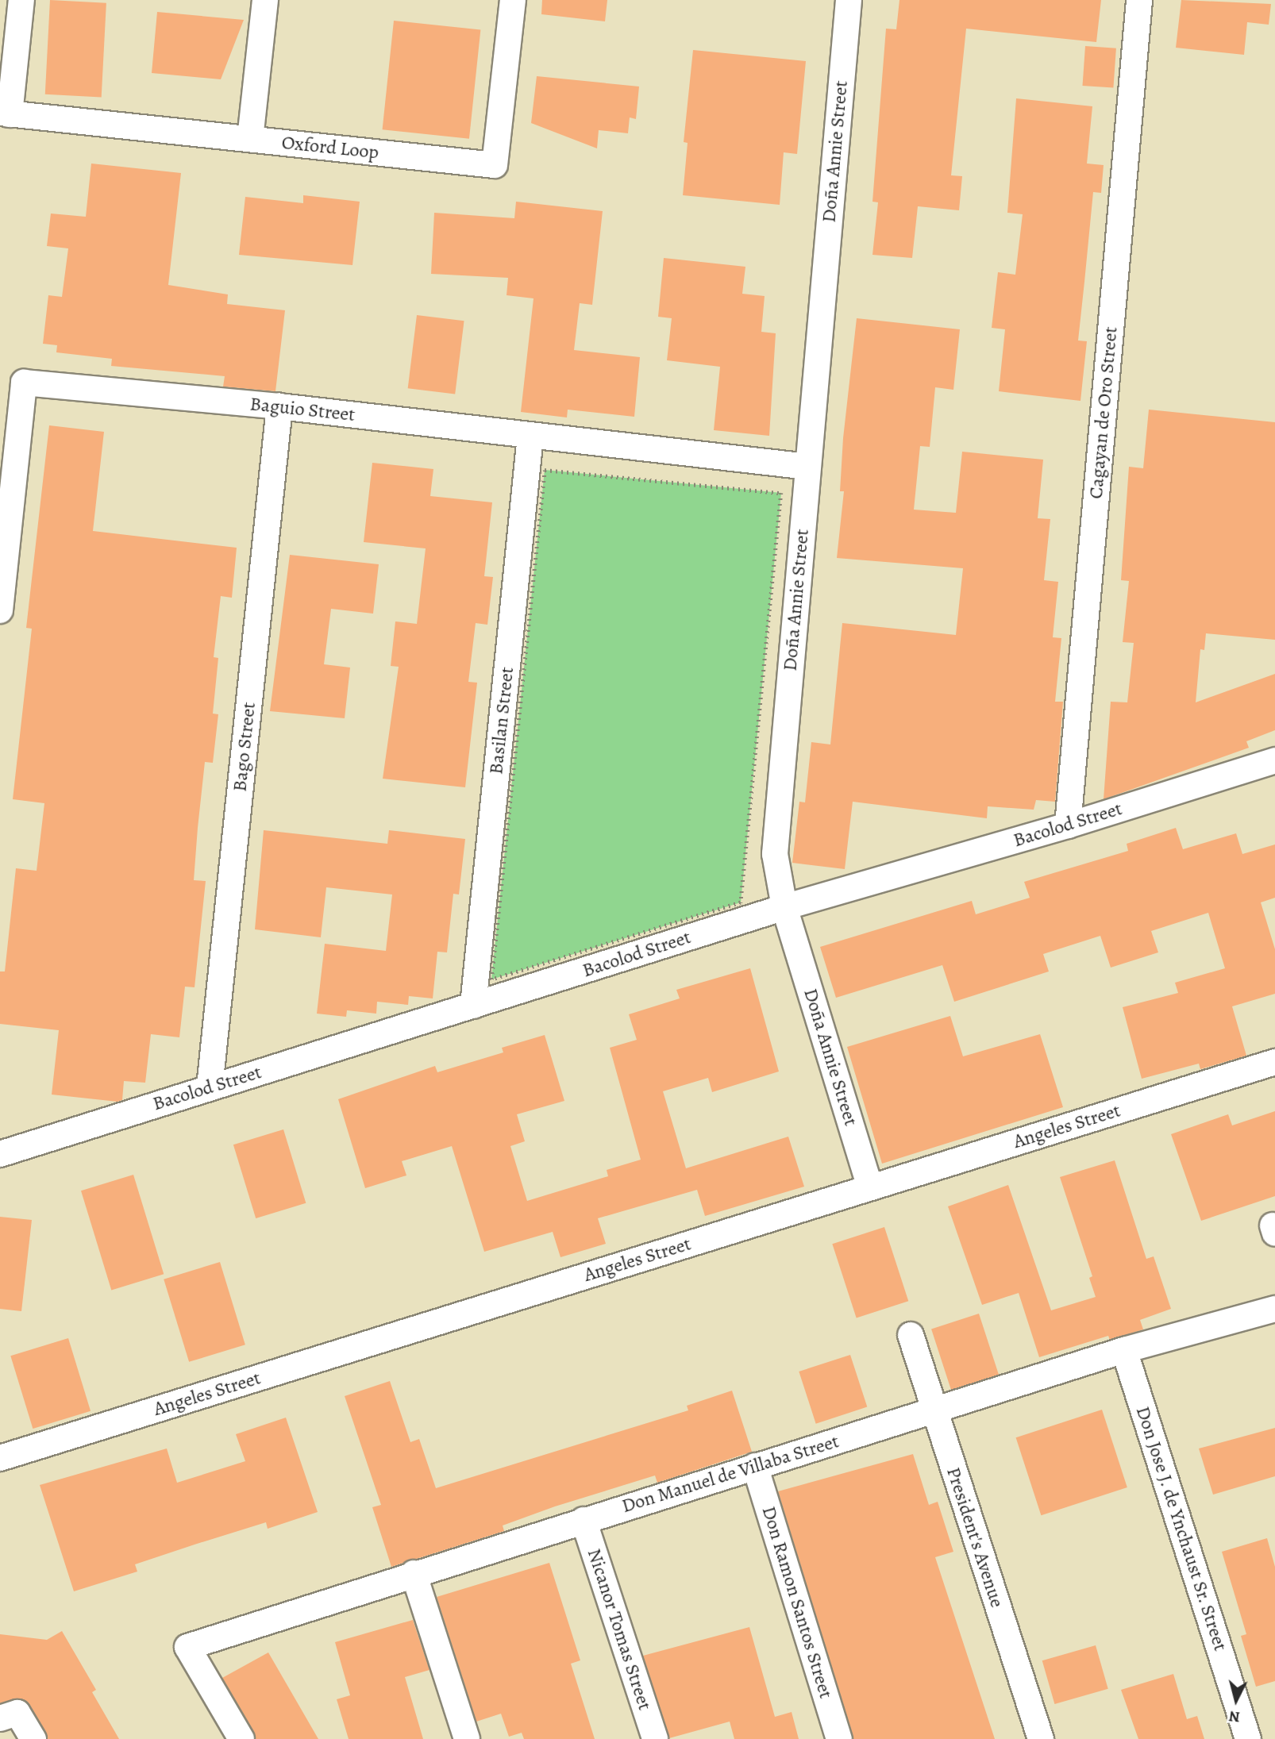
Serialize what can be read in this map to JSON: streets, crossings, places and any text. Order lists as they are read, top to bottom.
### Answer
{
  "streets": {
    "street": [
      "Oxford Loop",
      "Doña Annie Street",
      "Baguio Street",
      "Cagayan de Oro Street",
      "Basilan Street",
      "Bago Street",
      "Bacolod Street",
      "Angeles Street",
      "Don Manuel de Villaba Street",
      "Don Jose J. de Ynchaust Sr. Street",
      "President's Avenue",
      "Don Ramon Santos Street",
      "Nicanor Tomas Street"
    ]
  },
  "crossings": [
    ["Doña Annie Street", "Baguio Street"],
    ["Doña Annie Street", "Bacolod Street"],
    ["Doña Annie Street", "Angeles Street"],
    ["Baguio Street", "Basilan Street"],
    ["Baguio Street", "Bago Street"],
    ["Cagayan de Oro Street", "Bacolod Street"],
    ["Basilan Street", "Bacolod Street"],
    ["Bago Street", "Bacolod Street"],
    ["Don Manuel de Villaba Street", "Don Jose J. de Ynchaust Sr. Street"],
    ["Don Manuel de Villaba Street", "President's Avenue"],
    ["Don Manuel de Villaba Street", "Don Ramon Santos Street"],
    ["Don Manuel de Villaba Street", "Nicanor Tomas Street"]
  ],
  "north": "bottom"
}
